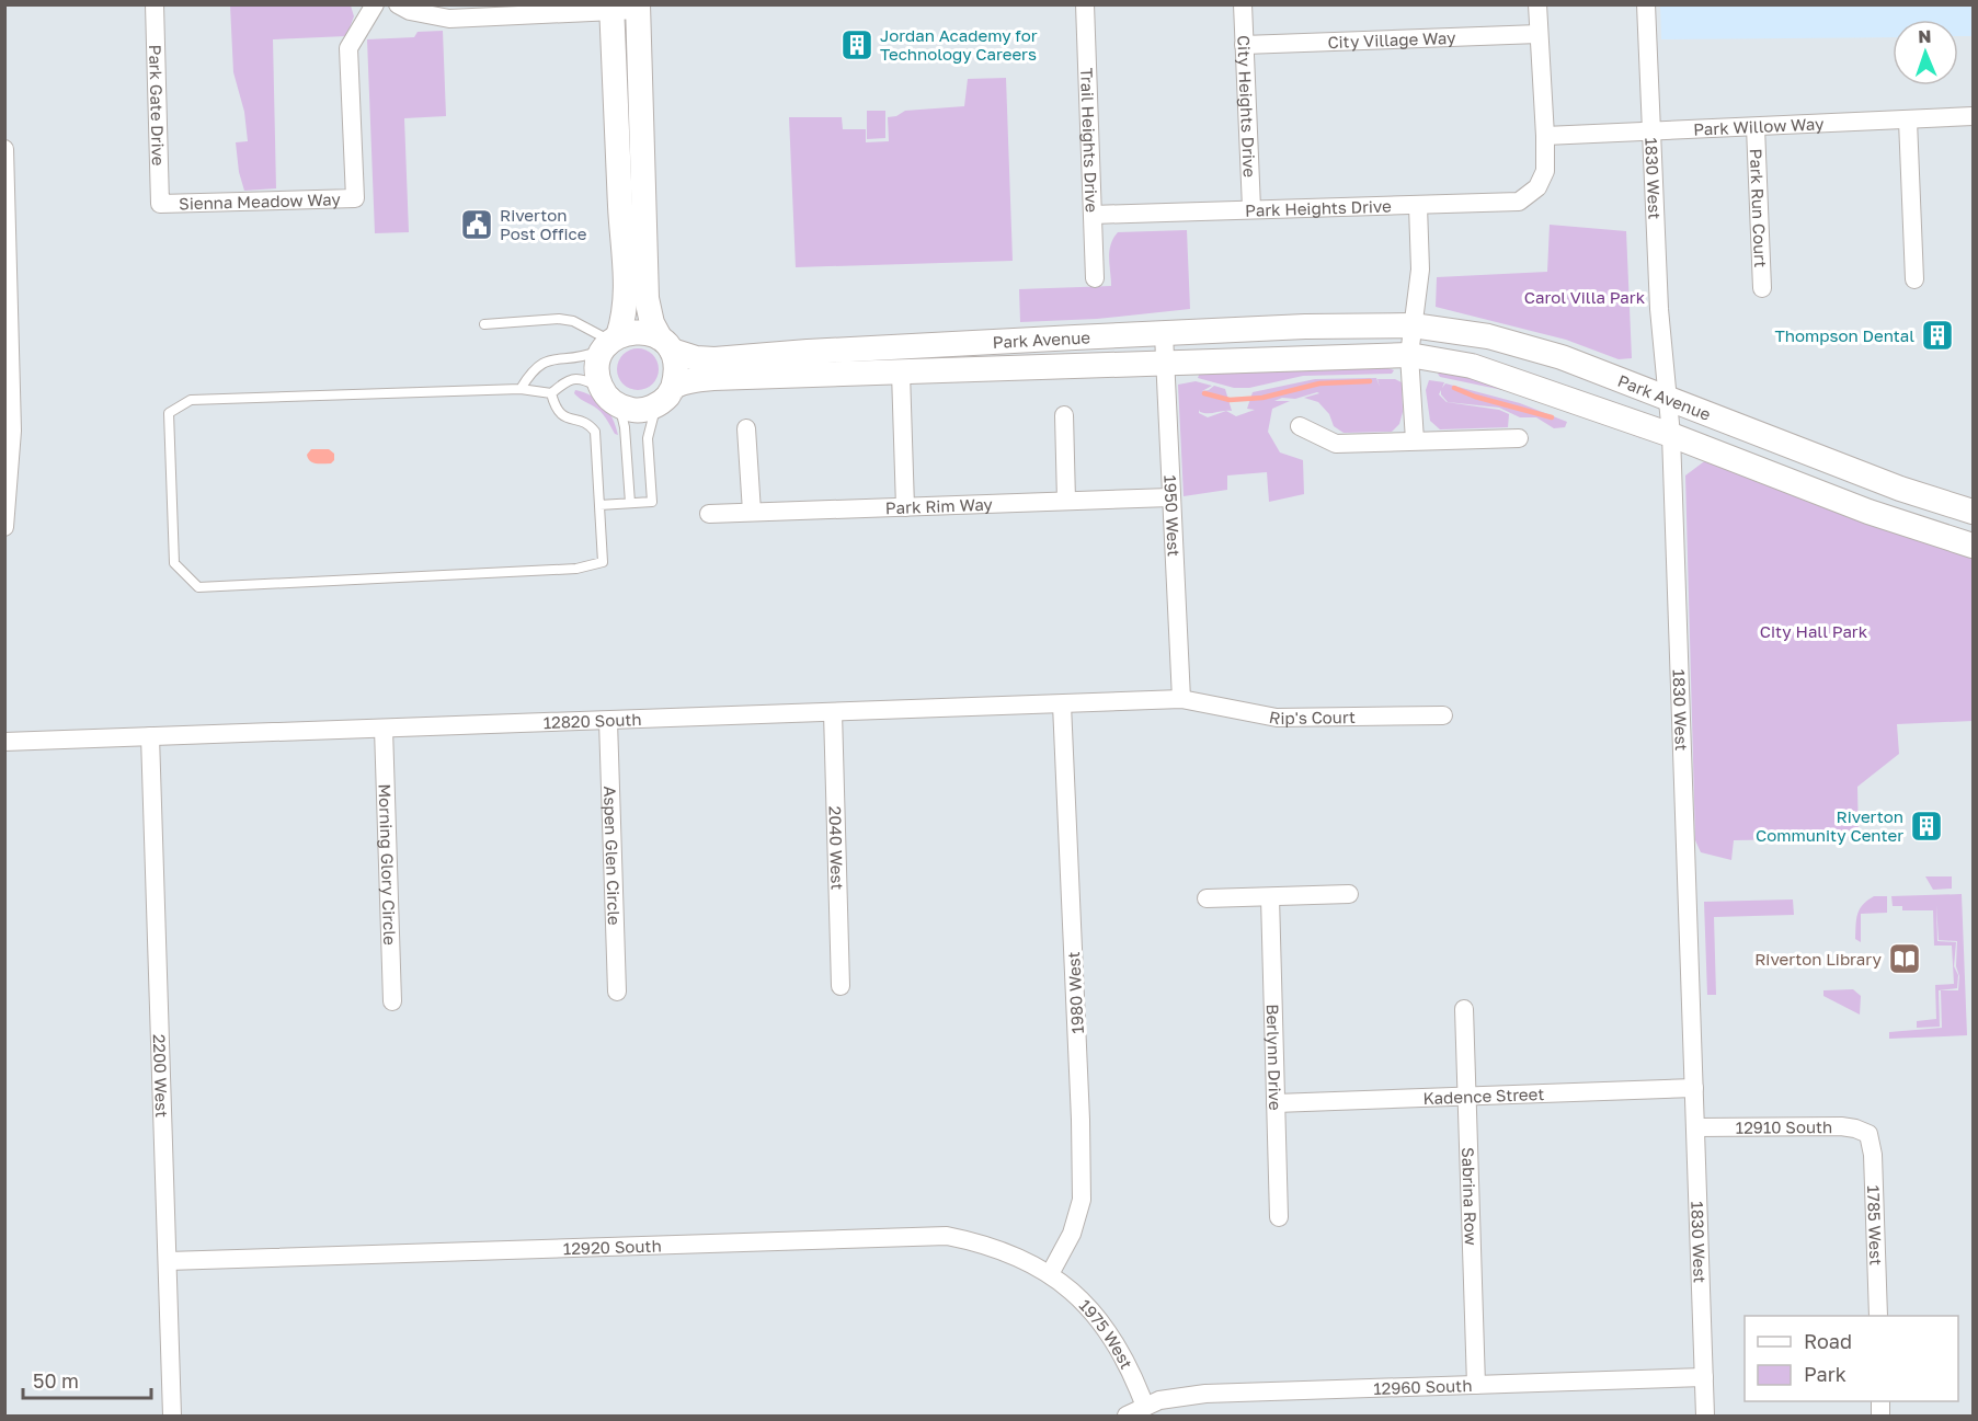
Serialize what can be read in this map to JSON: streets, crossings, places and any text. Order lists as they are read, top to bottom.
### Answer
{
  "streets": {
    "street": [
      "City Village Way",
      "Park Gate Drive",
      "City Heights Drive",
      "Park Willow Way",
      "Trail Heights Drive",
      "1830 West",
      "Sienna Meadow Way",
      "Park Heights Drive",
      "Park Run Court",
      "Park Avenue",
      "Park Rim Way",
      "1950 West",
      "Rip's Court",
      "12820 South",
      "2040 West",
      "Aspen Glen Circle",
      "Morning Glory Circle",
      "1980 West",
      "Berlynn Drive",
      "2200 West",
      "Kadence Street",
      "12910 South",
      "Sabrina Row",
      "1785 West",
      "12920 South",
      "1975 West",
      "12960 South"
    ]
  },
  "crossings": [
    ["City Village Way", "City Heights Drive"],
    ["Park Gate Drive", "Sienna Meadow Way"],
    ["City Heights Drive", "Park Heights Drive"],
    ["Park Willow Way", "1830 West"],
    ["Park Willow Way", "Park Heights Drive"],
    ["Park Willow Way", "Park Run Court"],
    ["Trail Heights Drive", "Park Heights Drive"],
    ["1830 West", "Park Avenue"],
    ["1830 West", "Kadence Street"],
    ["1830 West", "12910 South"],
    ["1830 West", "12960 South"],
    ["Park Avenue", "1950 West"],
    ["Park Rim Way", "1950 West"],
    ["1950 West", "Rip's Court"],
    ["1950 West", "12820 South"],
    ["Rip's Court", "12820 South"],
    ["12820 South", "2040 West"],
    ["12820 South", "Aspen Glen Circle"],
    ["12820 South", "Morning Glory Circle"],
    ["12820 South", "1980 West"],
    ["12820 South", "2200 West"],
    ["1980 West", "12920 South"],
    ["1980 West", "1975 West"],
    ["Berlynn Drive", "Kadence Street"],
    ["2200 West", "12920 South"],
    ["Kadence Street", "Sabrina Row"],
    ["12910 South", "1785 West"],
    ["Sabrina Row", "12960 South"],
    ["12920 South", "1975 West"],
    ["1975 West", "12960 South"]
  ],
  "parks": ["Carol Villa Park", "City Hall Park"],
  "places": {
    "building": ["Jordan Academy for Technology Careers", "Thompson Dental", "Riverton Community Center"],
    "public building": ["Riverton Post Office"],
    "library": ["Riverton Library"]
  },
  "legend": ["Road", "Park"],
  "scale_bar": "50 m",
  "north": "top"
}
